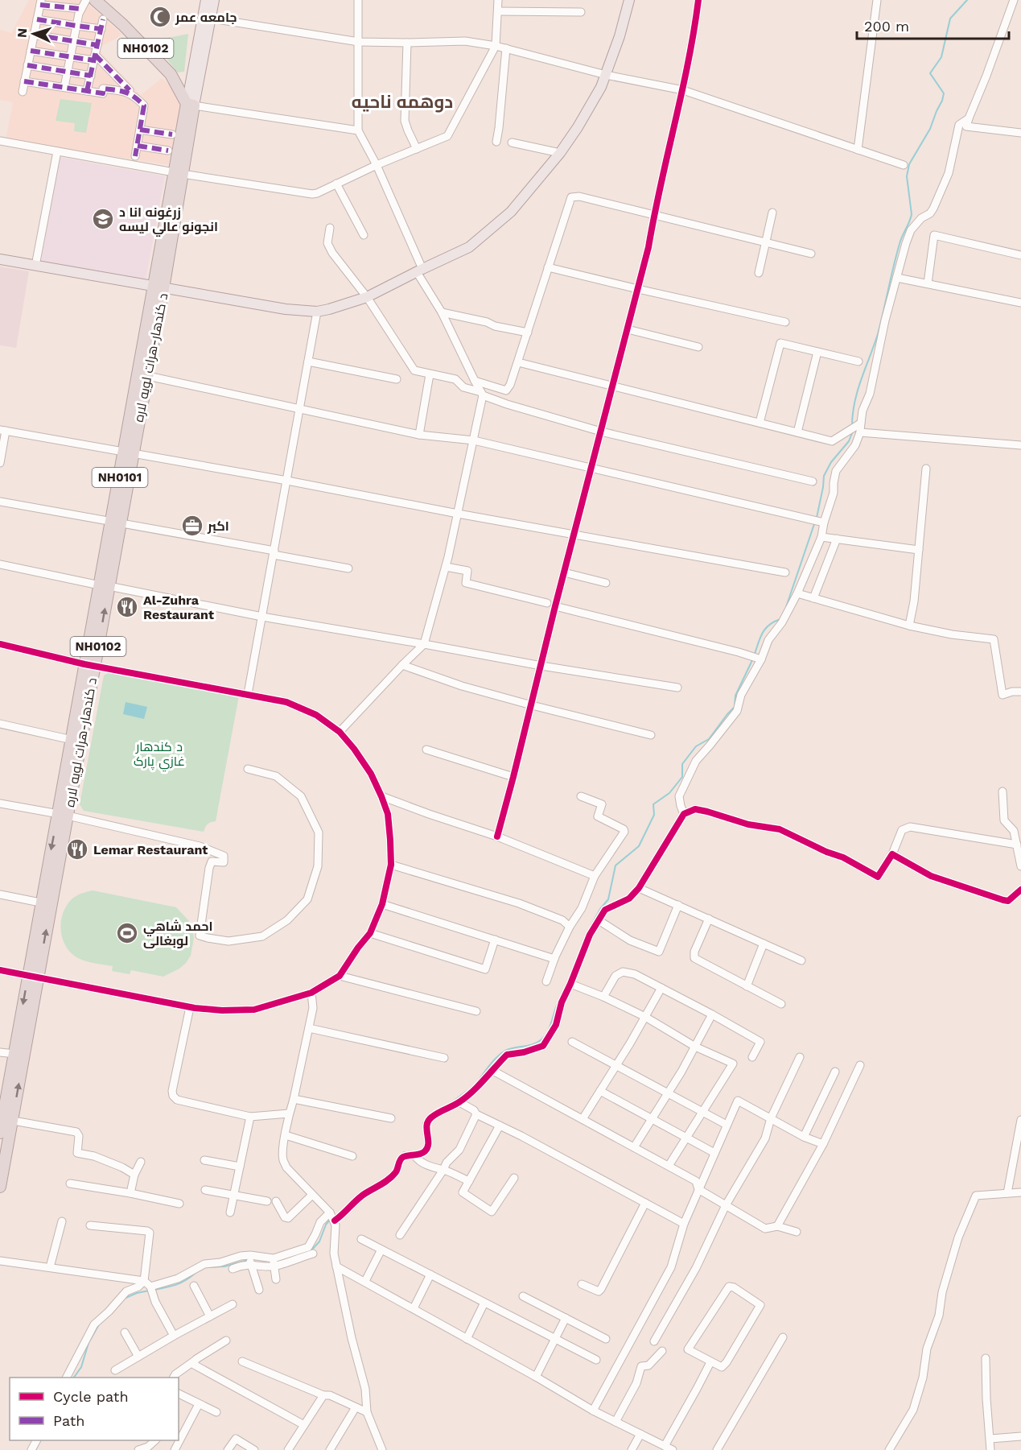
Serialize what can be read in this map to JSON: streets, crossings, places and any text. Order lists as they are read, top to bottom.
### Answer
{
  "streets": {
    "highway": ["NH0102", "د کندهار-هرات لويه لاره", "NH0101"]
  },
  "crossings": [
    ["NH0102", "د کندهار-هرات لويه لاره"]
  ],
  "districts": ["دوهمه ناحیه"],
  "parks": ["د کندهار غازي پارک"],
  "places": {
    "mosque": ["جامعه عمر"],
    "school or university": ["زرغونه انا د انجونو عالي لیسه"],
    "office": ["اکبر"],
    "restaurant": ["Al-Zuhra Restaurant", "Lemar Restaurant"],
    "sports": ["احمد شاهي لوبغالی"]
  },
  "legend": ["Cycle path", "Path"],
  "scale_bar": "200 m",
  "north": "left"
}
